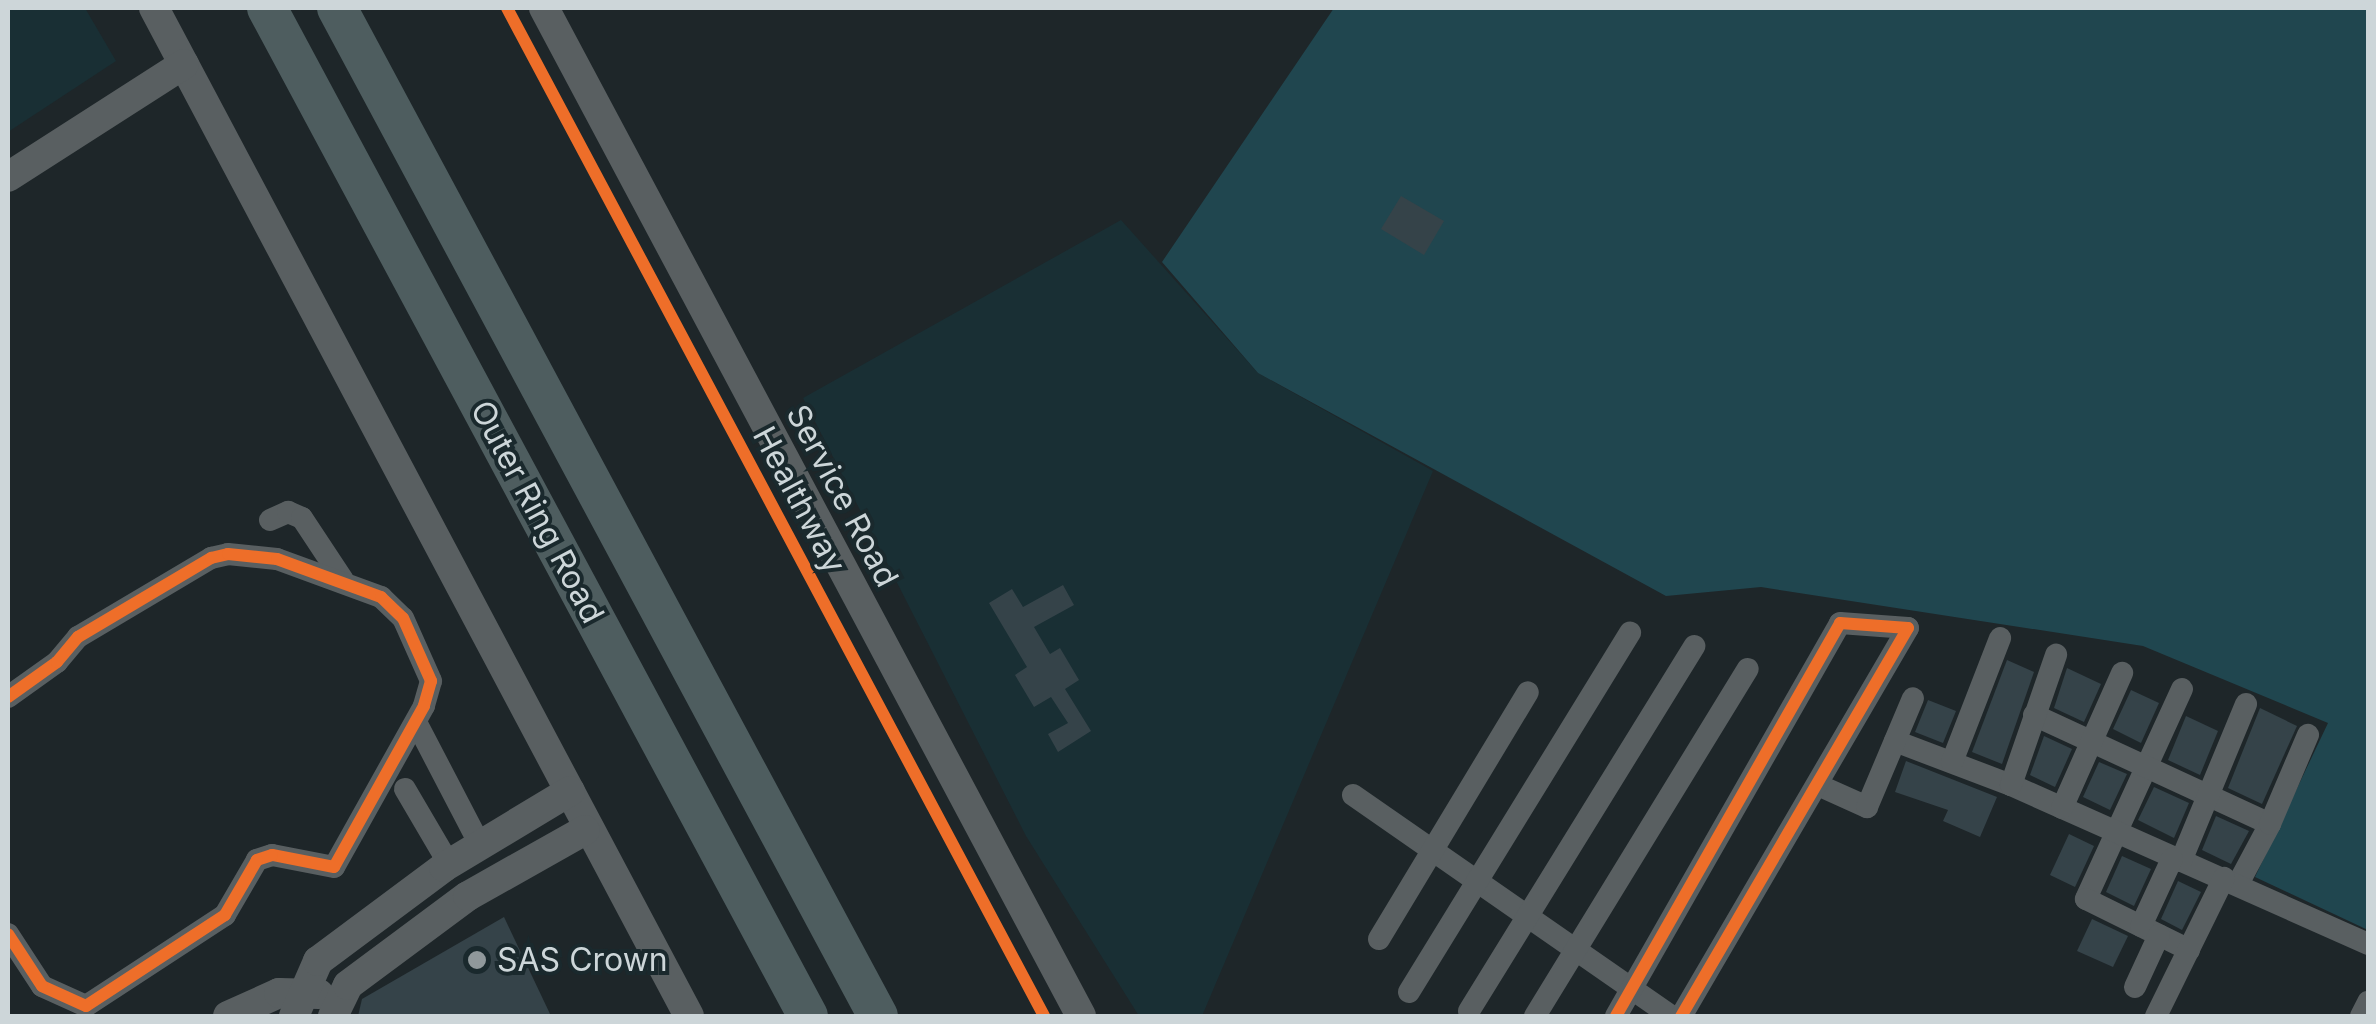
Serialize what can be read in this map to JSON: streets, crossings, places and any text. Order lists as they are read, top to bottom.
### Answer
{
  "streets": {
    "highway": ["Outer Ring Road"],
    "main road": ["Service Road"],
    "cycle path": ["Healthway"]
  },
  "places": ["SAS Crown"]
}
